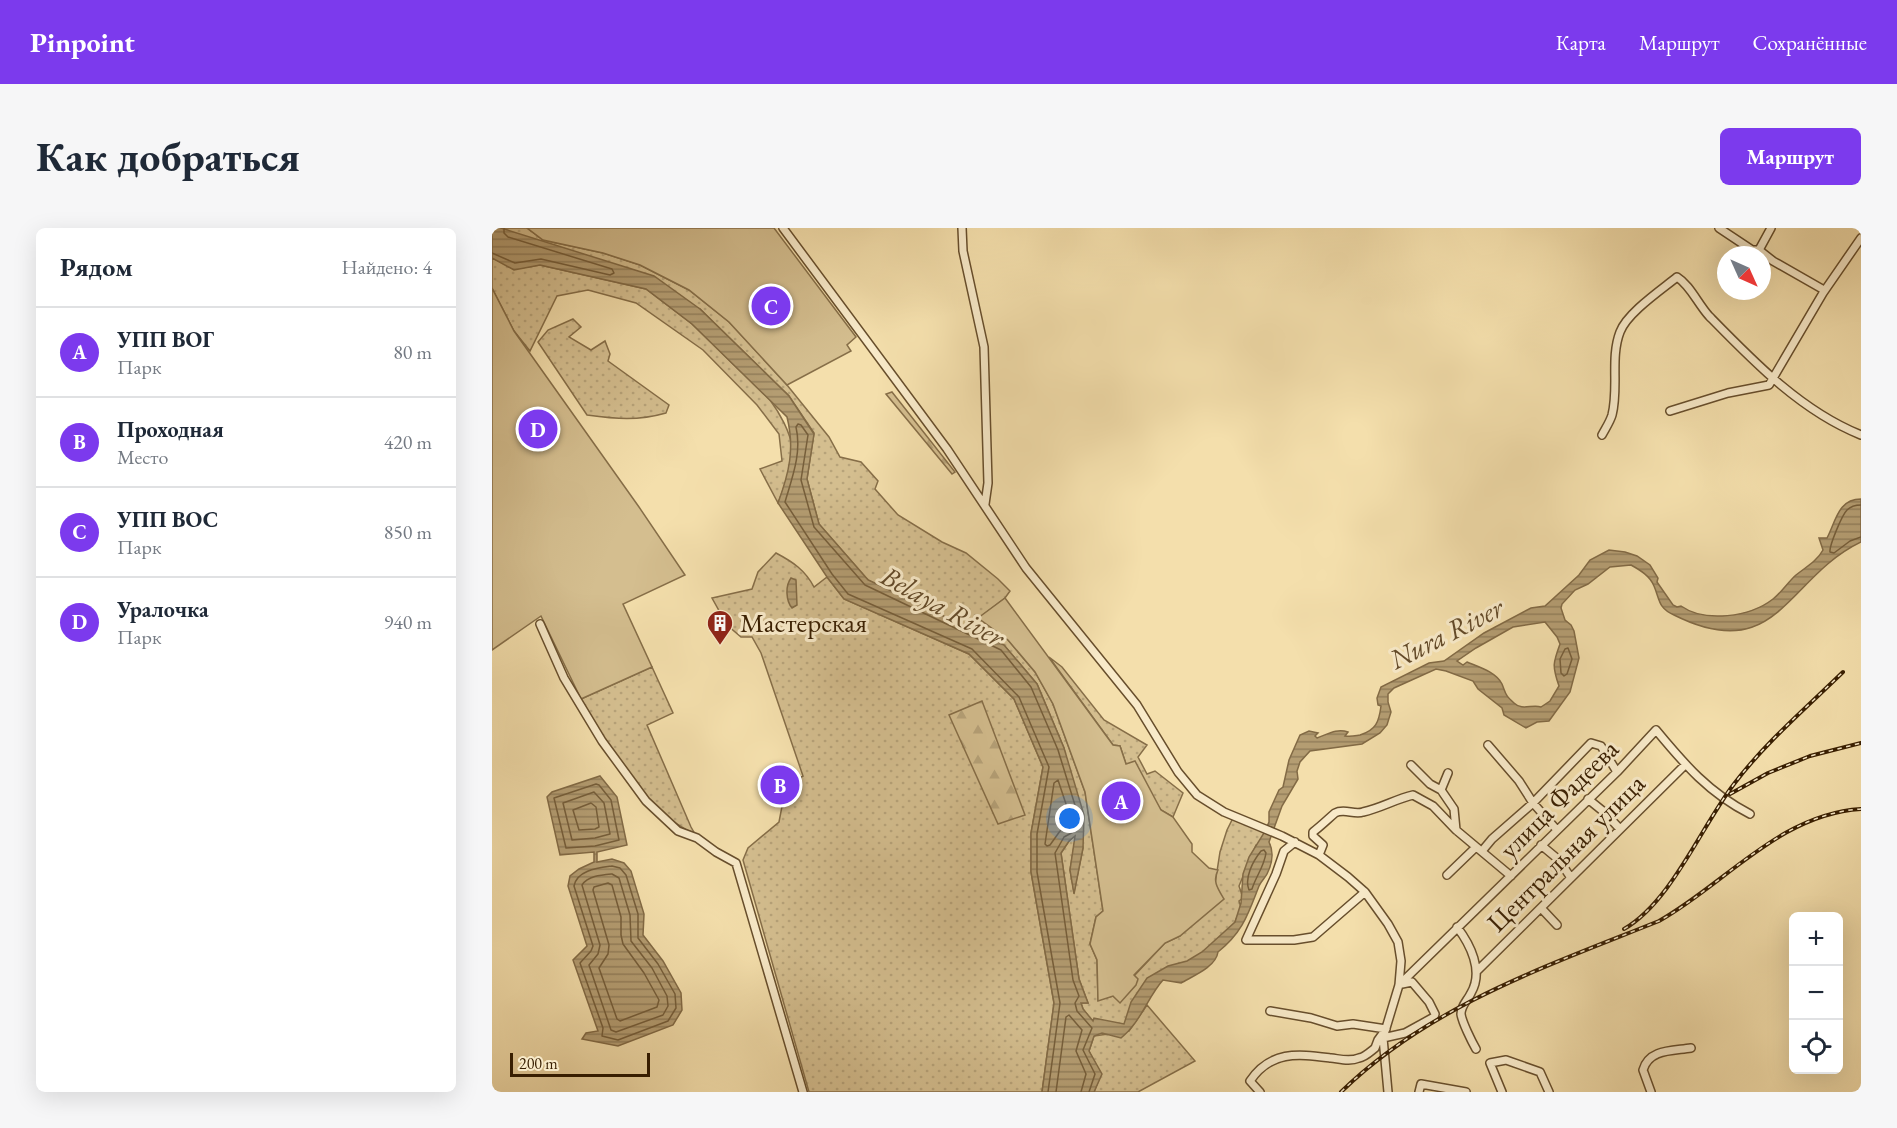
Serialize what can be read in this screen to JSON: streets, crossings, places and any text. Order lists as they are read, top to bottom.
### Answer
{
  "streets": {
    "street": ["улица Фадеева", "Центральная улица"]
  },
  "crossings": [
    ["улица Фадеева", "Центральная улица"]
  ],
  "water": ["Belaya River", "Nura River"],
  "places": {
    "building": ["Мастерская"]
  },
  "scale_bar": "200 m",
  "north": "bottom right",
  "page": {
    "header": "Pinpoint",
    "nav": ["Карта", "Маршрут", "Сохранённые"],
    "buttons": "Маршрут",
    "title": "Как добраться",
    "heading": ["Рядом", "Найдено: 4"],
    "pins": [
      "C",
      "D",
      "B",
      "A"
    ],
    "list": [
      {
        "mark": "A",
        "name": "УПП ВОГ",
        "note": "Парк",
        "value": "80 m"
      },
      {
        "mark": "B",
        "name": "Проходная",
        "note": "Место",
        "value": "420 m"
      },
      {
        "mark": "C",
        "name": "УПП ВОС",
        "note": "Парк",
        "value": "850 m"
      },
      {
        "mark": "D",
        "name": "Уралочка",
        "note": "Парк",
        "value": "940 m"
      }
    ],
    "map_buttons": ["+", "−"],
    "scale": "200 m"
  }
}
